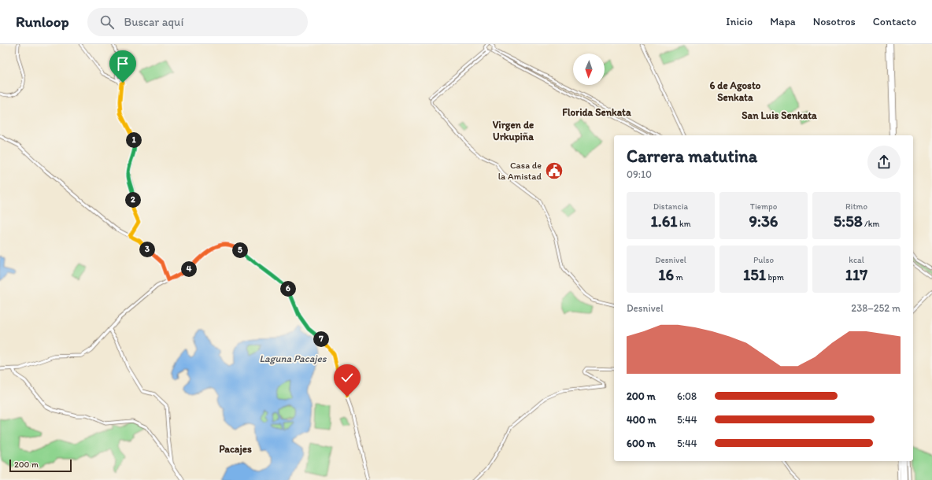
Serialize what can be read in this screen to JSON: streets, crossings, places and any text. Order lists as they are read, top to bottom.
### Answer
{
  "districts": [
    "6 de Agosto Senkata",
    "Florida Senkata",
    "San Luis Senkata",
    "Virgen de Urkupiña",
    "Pacajes"
  ],
  "water": ["Laguna Pacajes"],
  "places": {
    "public building": ["Casa de la Amistad"]
  },
  "scale_bar": "200 m",
  "north": "bottom",
  "page": {
    "header": "Runloop",
    "search": "Buscar aquí",
    "nav": [
      "Inicio",
      "Mapa",
      "Nosotros",
      "Contacto"
    ],
    "pins": [
      "1",
      "2",
      "3",
      "5",
      "4",
      "6",
      "7"
    ],
    "heading": ["Carrera matutina", "09:10"],
    "stats": [
      ["Distancia", "1.61 km"],
      ["Tiempo", "9:36"],
      ["Ritmo", "5:58 /km"],
      ["Desnivel", "16 m"],
      ["Pulso", "151 bpm"],
      ["kcal", "117"]
    ],
    "chart": ["Desnivel", "238–252 m"],
    "list": [
      {
        "name": "200 m",
        "note": "6:08"
      },
      {
        "name": "400 m",
        "note": "5:44"
      },
      {
        "name": "600 m",
        "note": "5:44"
      }
    ],
    "scale": "200 m"
  }
}
